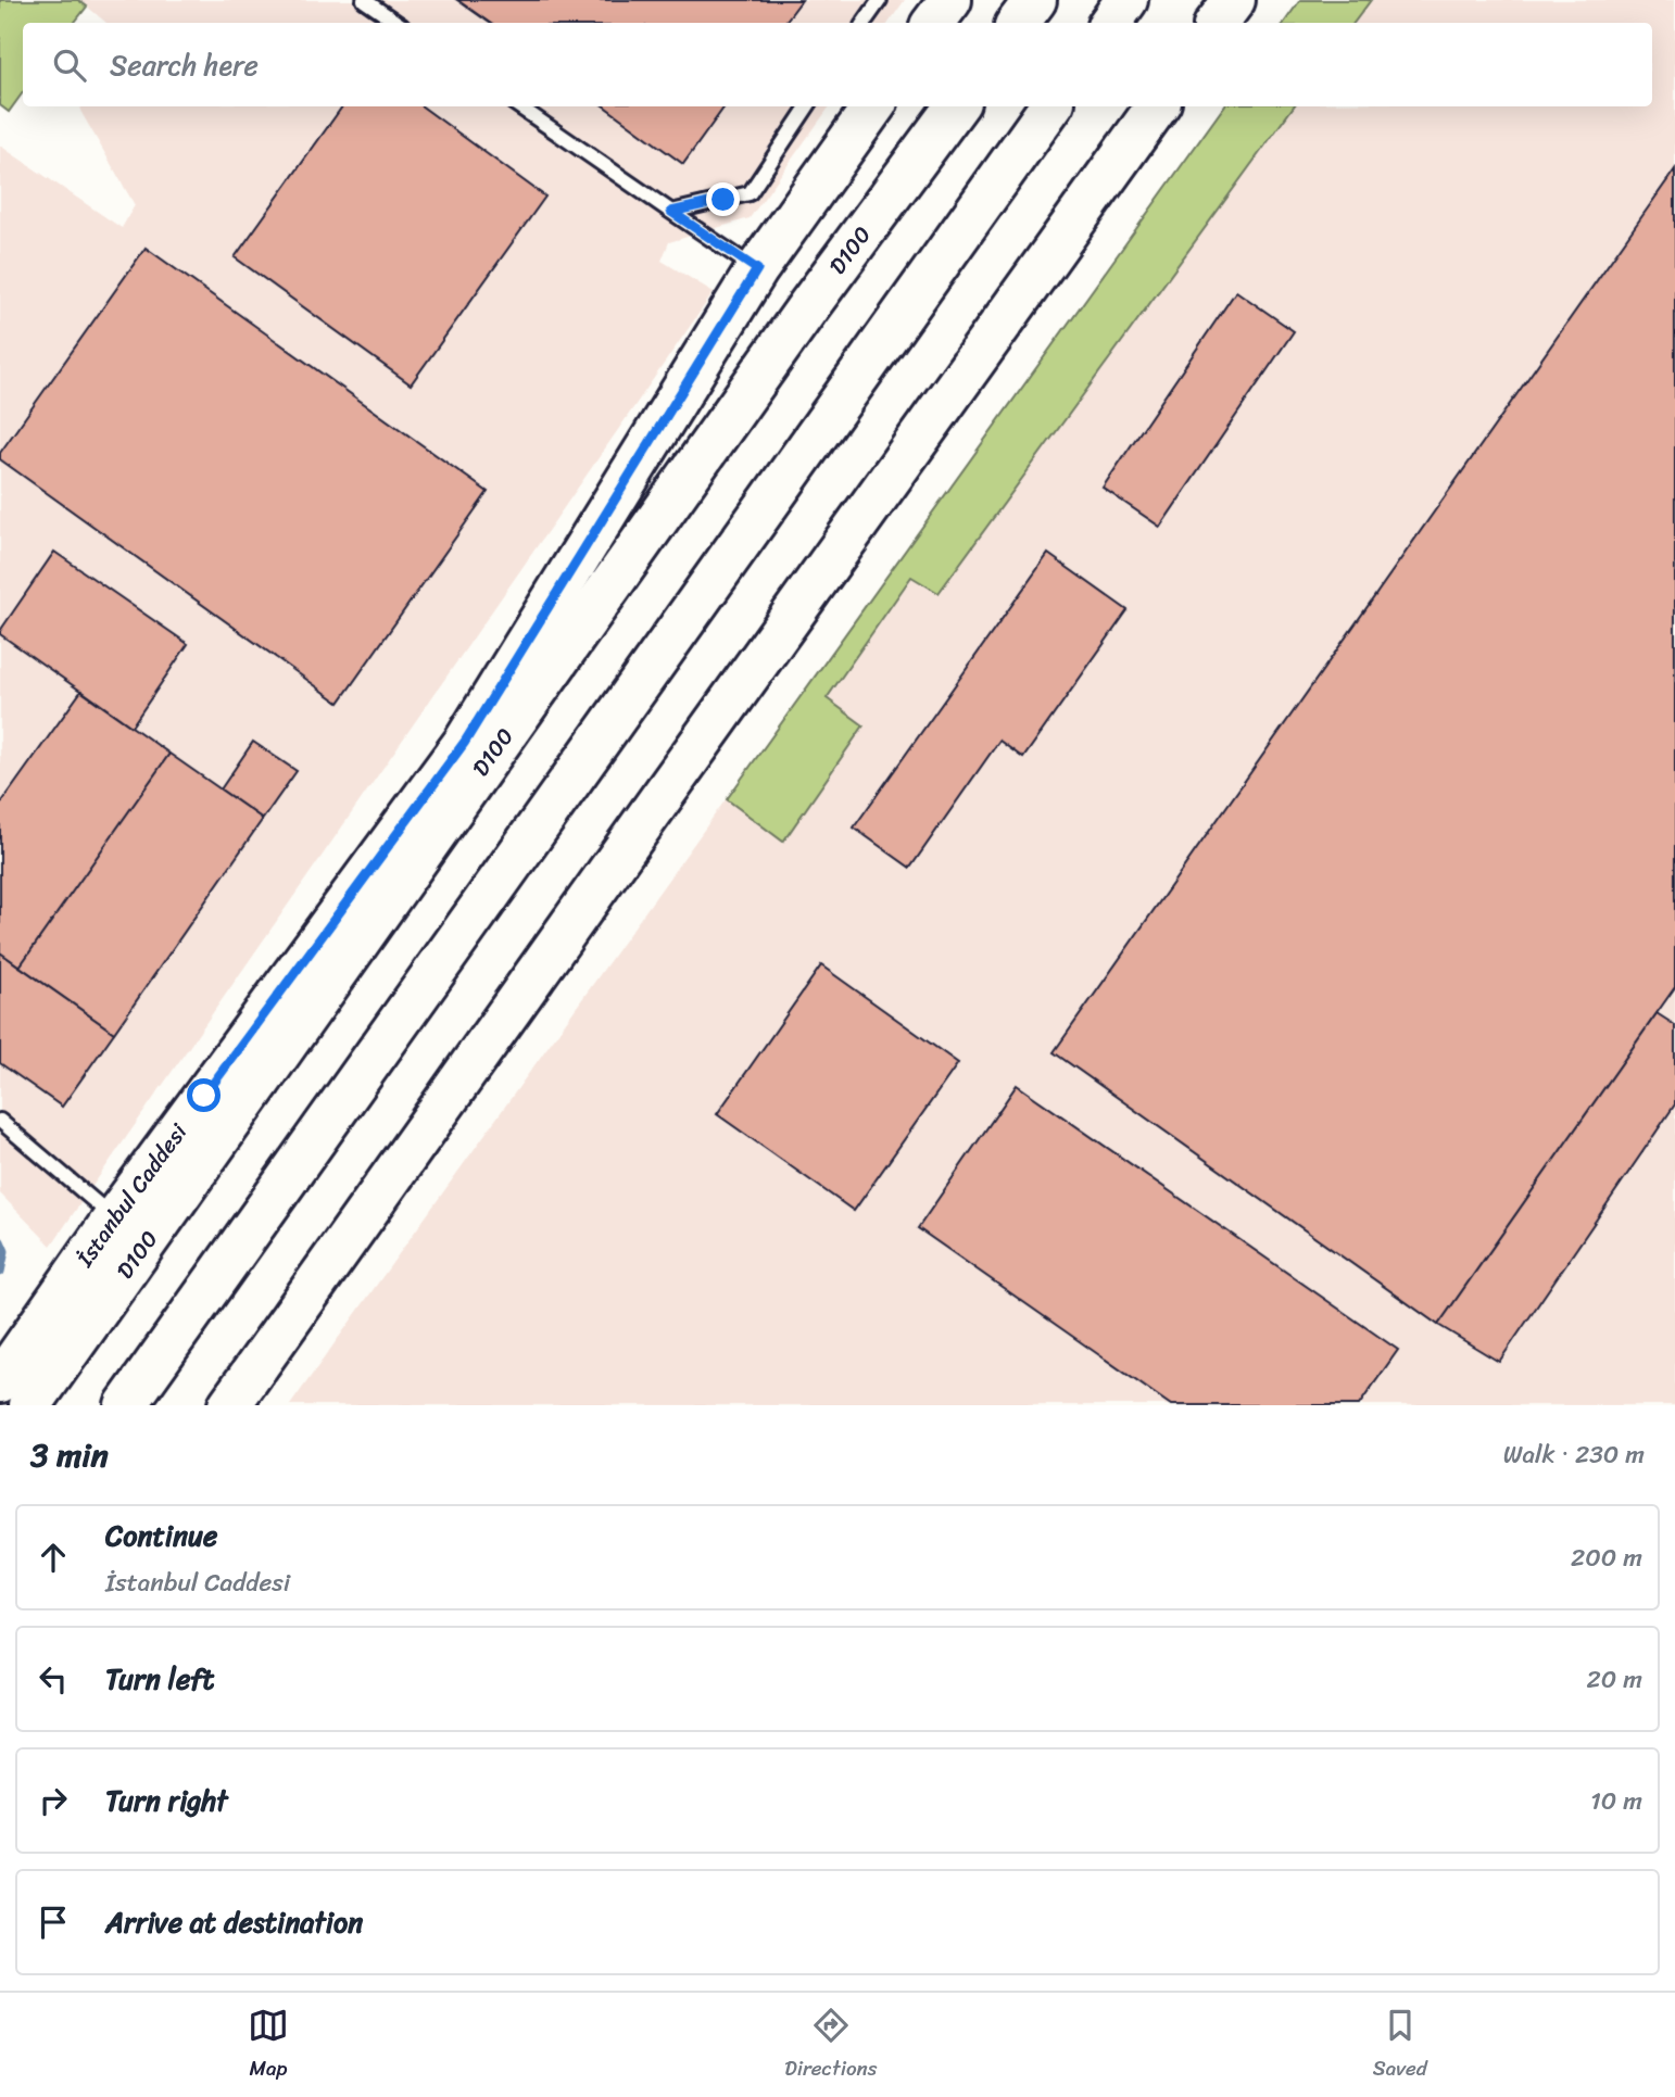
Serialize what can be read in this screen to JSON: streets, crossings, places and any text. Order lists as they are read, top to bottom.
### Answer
{
  "streets": {
    "main road": ["D100", "İstanbul Caddesi"]
  },
  "page": {
    "search": "Search here",
    "heading": ["3 min", "Walk · 230 m"],
    "list": [
      ["Continue", "İstanbul Caddesi", "200 m"],
      ["Turn left", "20 m"],
      ["Turn right", "10 m"],
      "Arrive at destination"
    ],
    "nav": ["Map", "Directions", "Saved"]
  }
}
